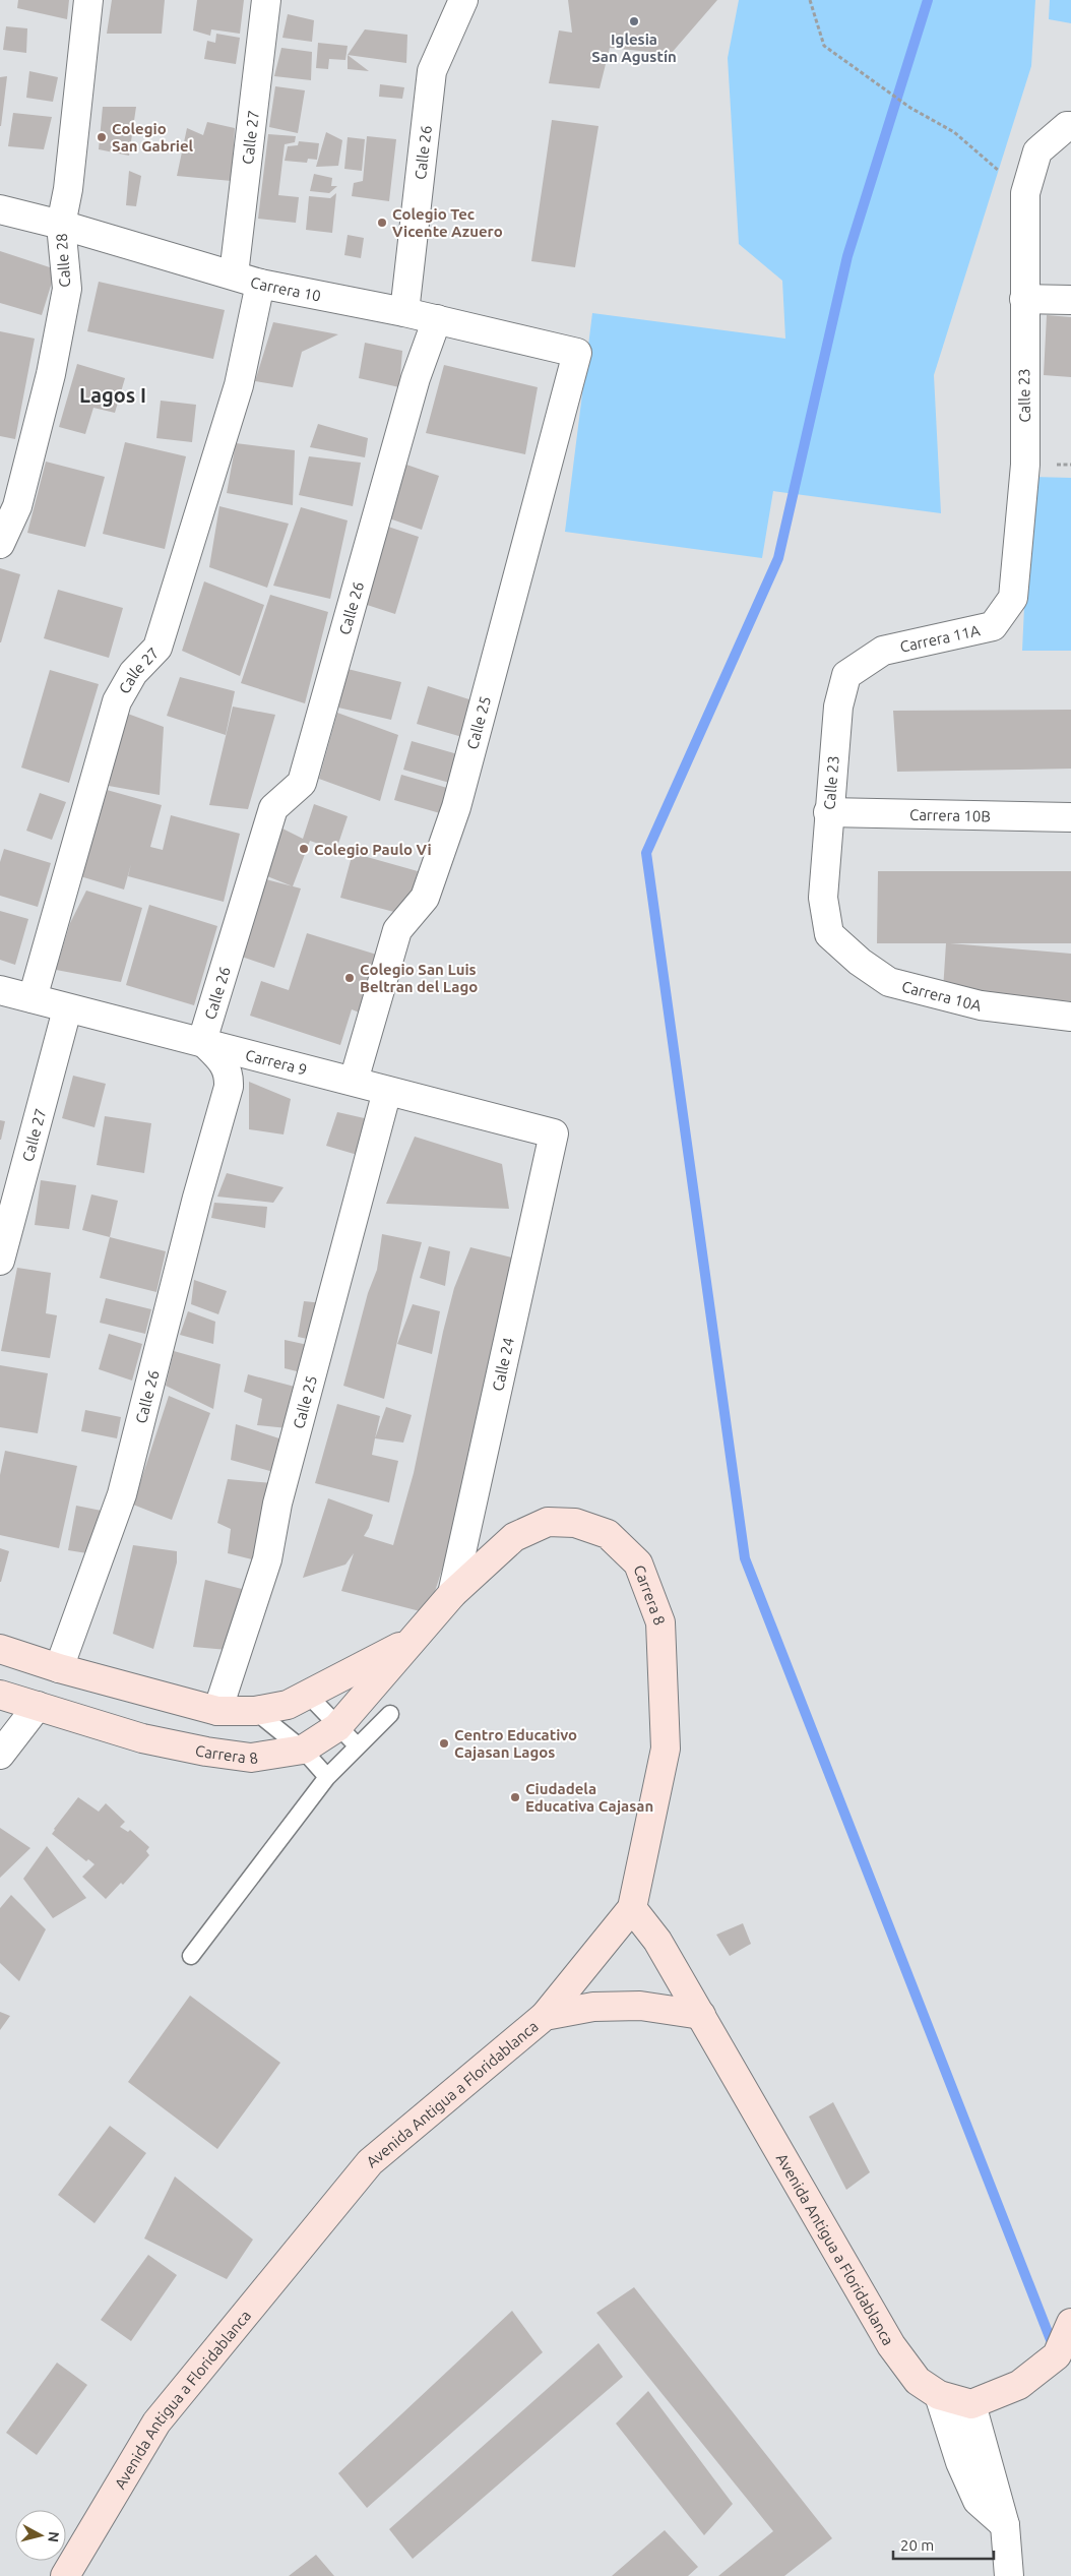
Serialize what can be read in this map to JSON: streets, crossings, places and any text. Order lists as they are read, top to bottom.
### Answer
{
  "streets": {
    "street": [
      "Calle 27",
      "Calle 26",
      "Calle 28",
      "Carrera 10",
      "Calle 23",
      "Carrera 11A",
      "Calle 25",
      "Carrera 10B",
      "Carrera 10A",
      "Carrera 9",
      "Calle 24",
      "Carrera 8",
      "Avenida Antigua a Floridablanca"
    ]
  },
  "crossings": [
    ["Calle 27", "Carrera 10"],
    ["Calle 27", "Carrera 9"],
    ["Calle 26", "Carrera 10"],
    ["Calle 26", "Carrera 9"],
    ["Calle 26", "Carrera 8"],
    ["Calle 28", "Carrera 10"],
    ["Carrera 10", "Calle 25"],
    ["Calle 23", "Carrera 11A"],
    ["Calle 23", "Carrera 10B"],
    ["Calle 23", "Carrera 10A"],
    ["Calle 25", "Carrera 9"],
    ["Calle 25", "Carrera 8"],
    ["Carrera 9", "Calle 24"],
    ["Calle 24", "Carrera 8"],
    ["Carrera 8", "Avenida Antigua a Floridablanca"]
  ],
  "districts": ["Lagos I"],
  "places": [
    "Iglesia San Agustín",
    "Colegio San Gabriel",
    "Colegio Tec Vicente Azuero",
    "Colegio Paulo Vi",
    "Colegio San Luis Beltran del Lago",
    "Centro Educativo Cajasan Lagos",
    "Ciudadela Educativa Cajasan"
  ],
  "scale_bar": "20 m",
  "north": "right"
}
